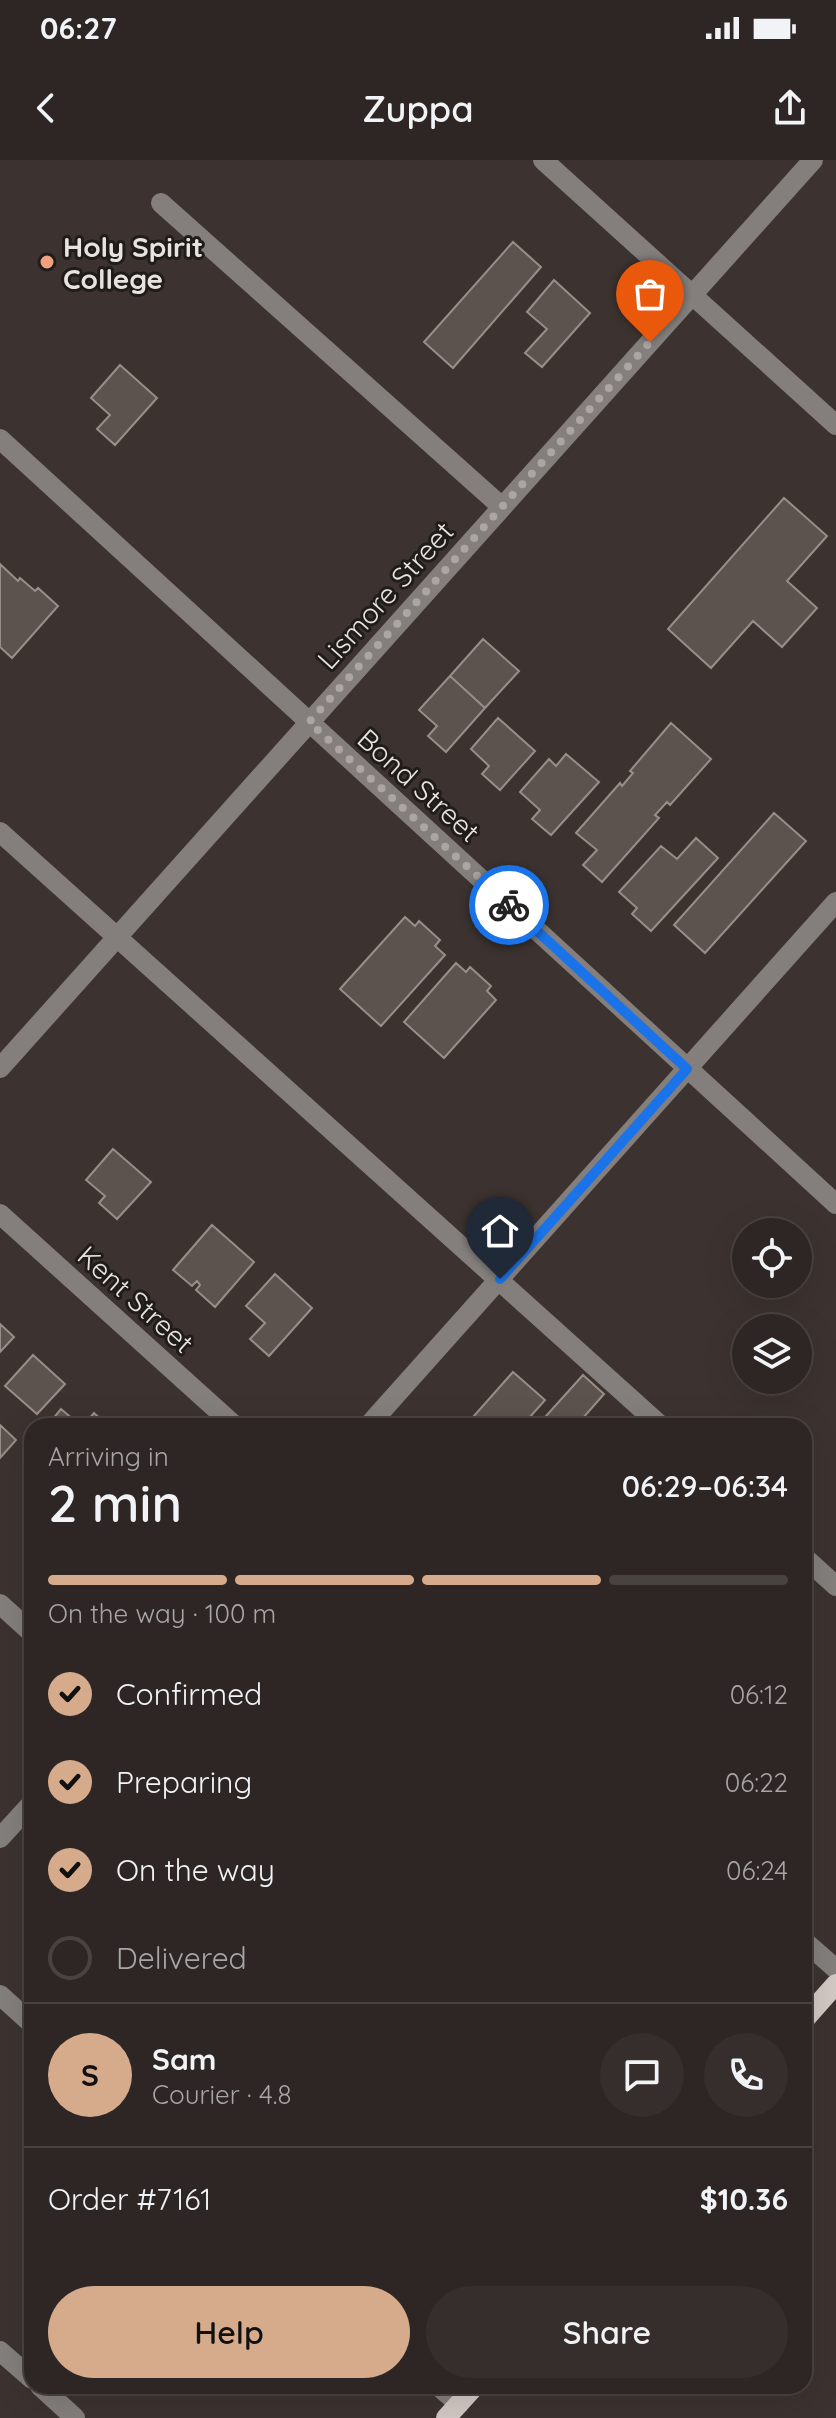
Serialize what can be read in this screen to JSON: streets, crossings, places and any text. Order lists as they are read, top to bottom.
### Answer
{
  "streets": {
    "street": ["Lismore Street", "Bond Street", "Kent Street"]
  },
  "crossings": [
    ["Lismore Street", "Bond Street"]
  ],
  "places": ["Holy Spirit College"],
  "page": {
    "status": "06:27",
    "header": "Zuppa",
    "heading": ["2 min", "Arriving in", "06:29–06:34"],
    "panel": [
      "Sam",
      "Courier · 4.8",
      "Order #7161",
      "$10.36"
    ],
    "bar": "On the way · 100 m",
    "list": [
      ["Confirmed", "06:12"],
      ["Preparing", "06:22"],
      ["On the way", "06:24"],
      "Delivered"
    ],
    "round": "S",
    "buttons": ["Help", "Share"]
  }
}
